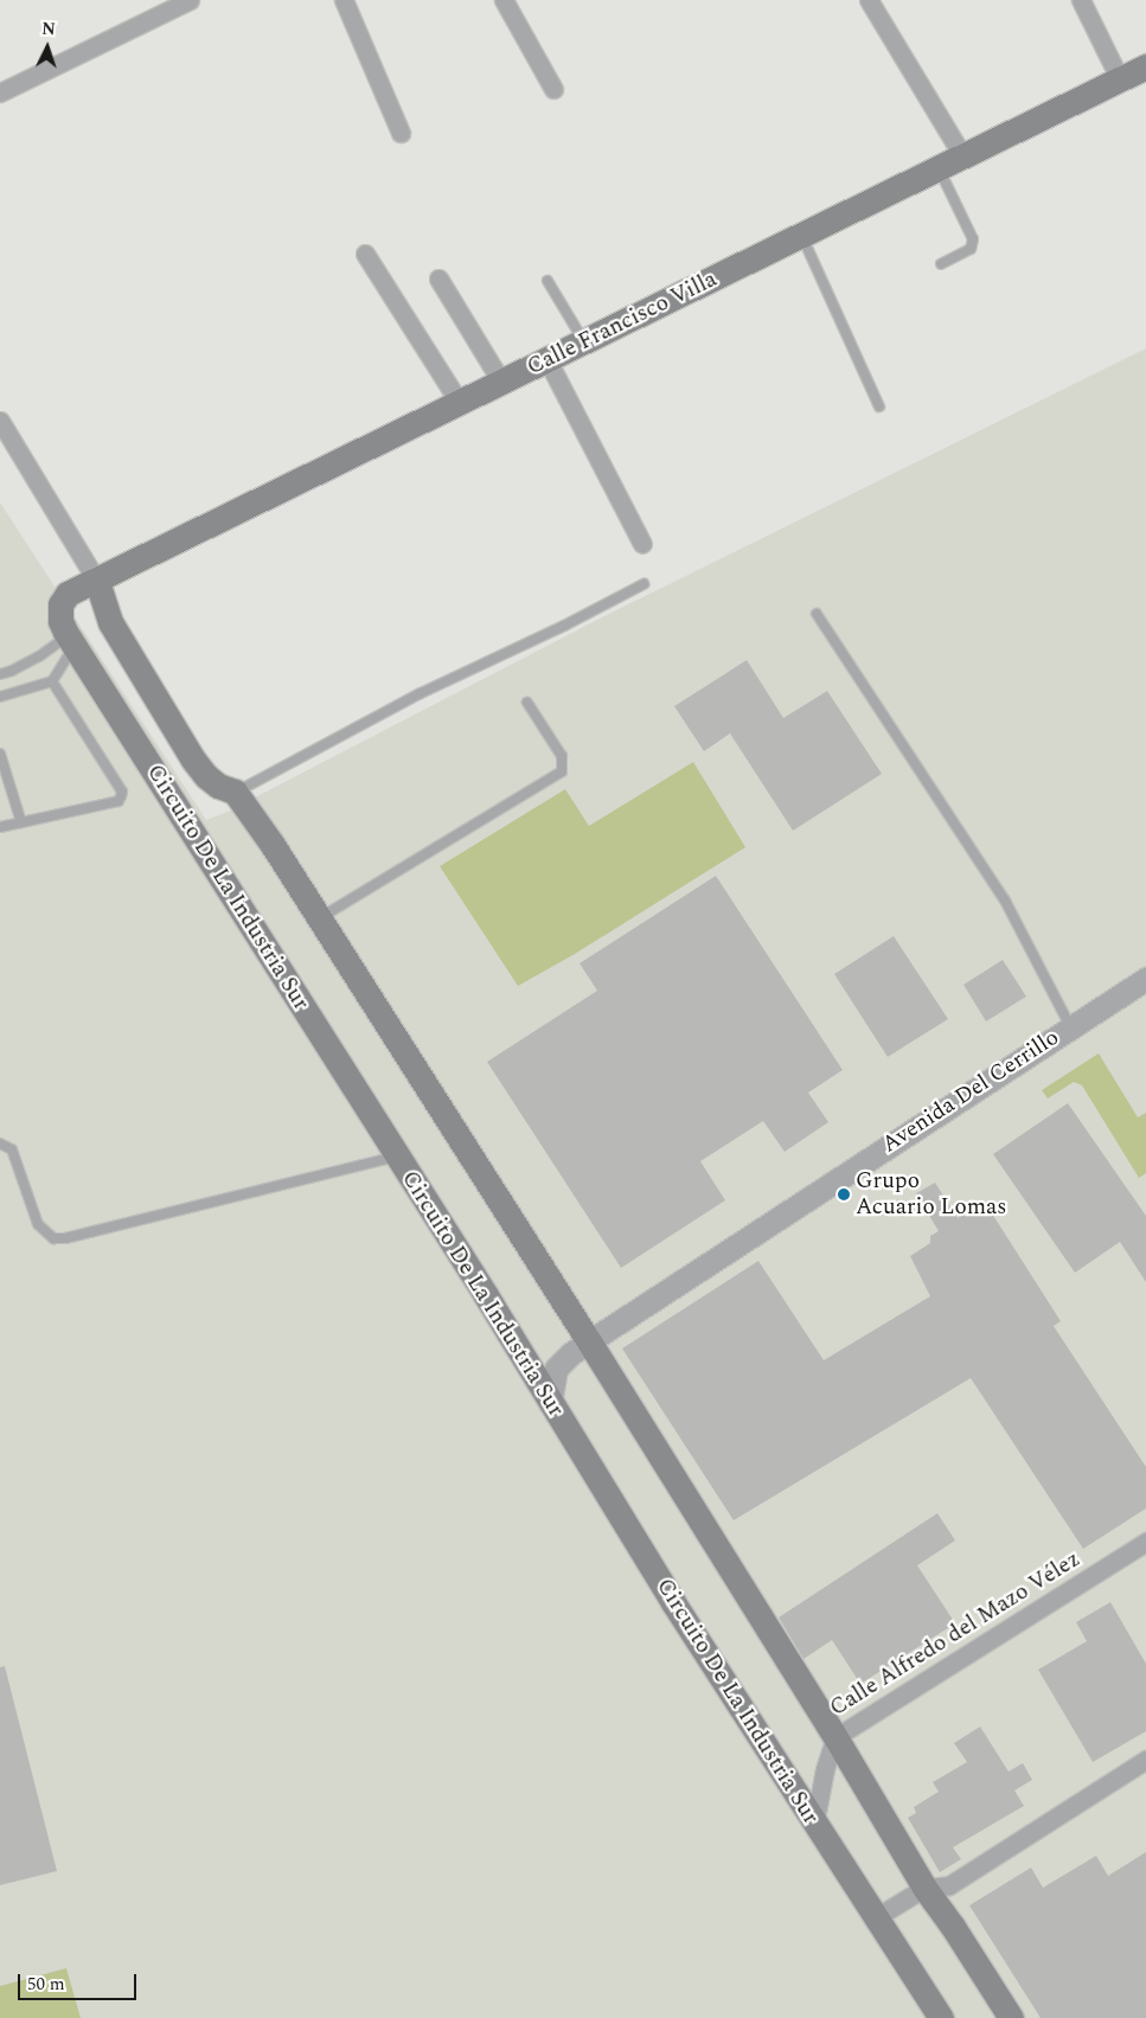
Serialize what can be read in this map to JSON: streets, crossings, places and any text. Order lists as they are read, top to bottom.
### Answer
{
  "streets": {
    "main road": ["Calle Francisco Villa", "Circuito De La Industria Sur"],
    "street": ["Avenida Del Cerrillo", "Calle Alfredo del Mazo Vélez"]
  },
  "crossings": [
    ["Calle Francisco Villa", "Circuito De La Industria Sur"],
    ["Circuito De La Industria Sur", "Avenida Del Cerrillo"],
    ["Circuito De La Industria Sur", "Calle Alfredo del Mazo Vélez"]
  ],
  "places": ["Grupo Acuario Lomas"],
  "scale_bar": "50 m",
  "north": "top"
}
